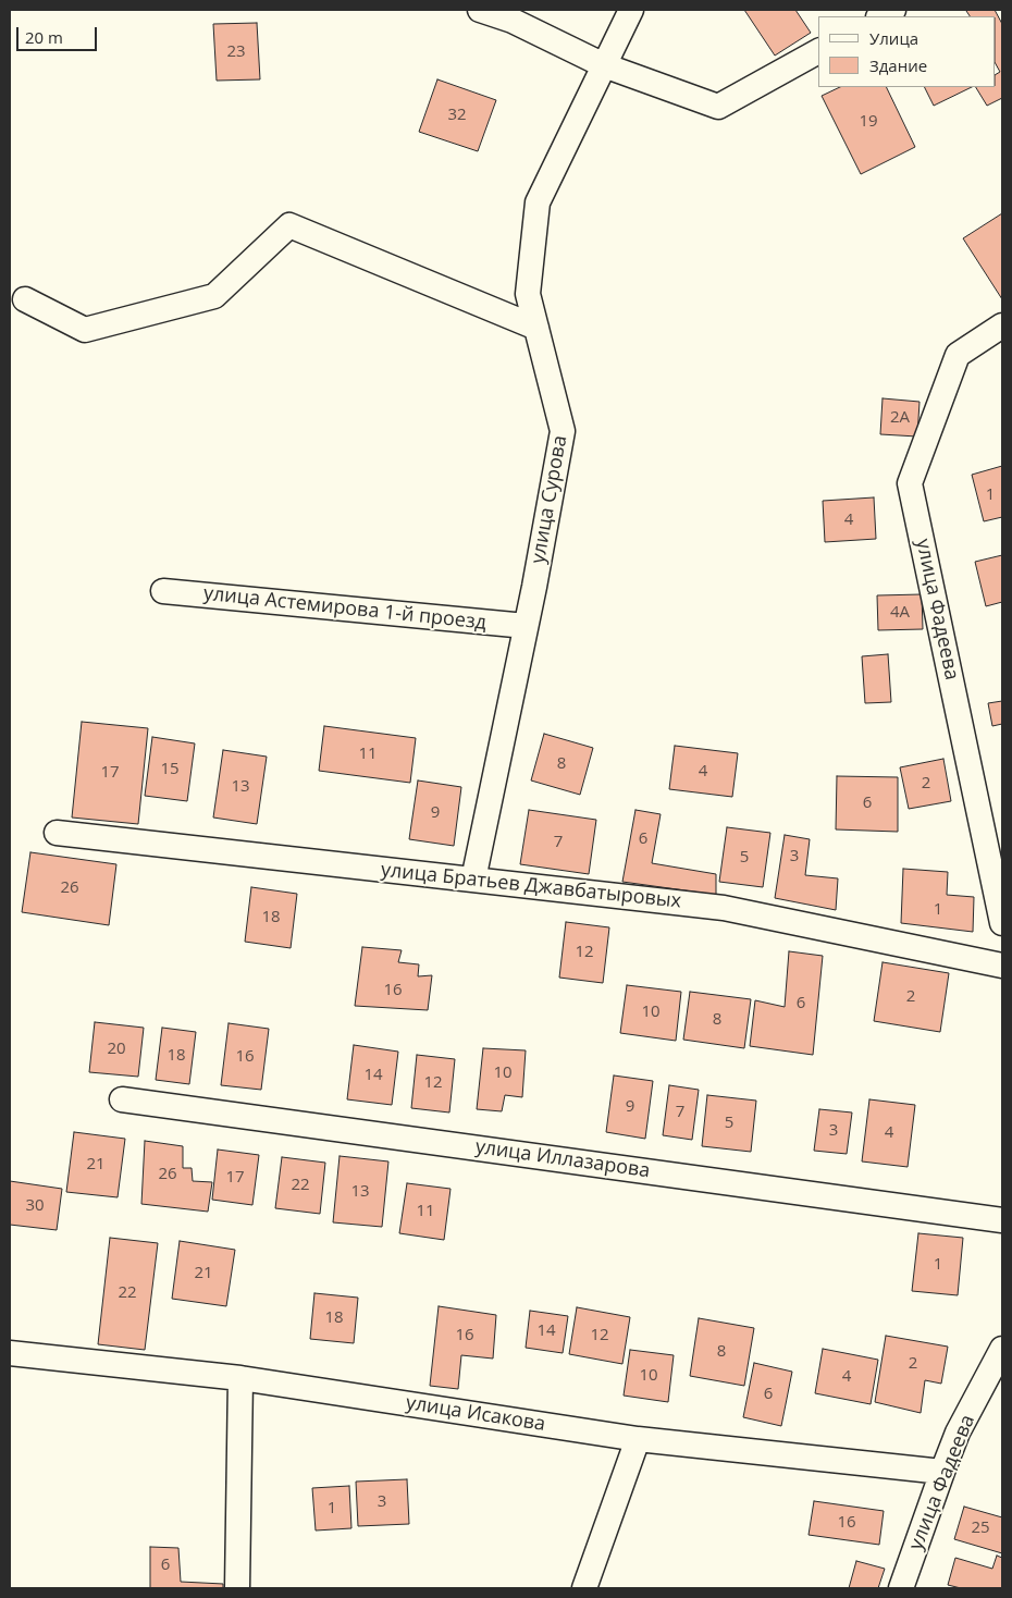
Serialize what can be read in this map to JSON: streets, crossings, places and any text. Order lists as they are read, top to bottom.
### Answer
{
  "streets": {
    "street": [
      "улица Сурова",
      "улица Астемирова 1-й проезд",
      "улица Фадеева",
      "улица Братьев Джавбатыровых",
      "улица Иллазарова",
      "улица Исакова"
    ]
  },
  "crossings": [
    ["улица Сурова", "улица Астемирова 1-й проезд"],
    ["улица Сурова", "улица Братьев Джавбатыровых"],
    ["улица Фадеева", "улица Исакова"]
  ],
  "house_numbers": [
    "23",
    "32",
    "19",
    "2А",
    "1",
    "4",
    "4А",
    "11",
    "8",
    "15",
    "4",
    "17",
    "2",
    "13",
    "6",
    "9",
    "6",
    "7",
    "3",
    "5",
    "26",
    "1",
    "18",
    "12",
    "16",
    "2",
    "6",
    "10",
    "8",
    "20",
    "18",
    "16",
    "10",
    "14",
    "12",
    "9",
    "7",
    "5",
    "3",
    "4",
    "21",
    "26",
    "17",
    "22",
    "13",
    "30",
    "11",
    "1",
    "21",
    "22",
    "18",
    "14",
    "16",
    "12",
    "8",
    "2",
    "10",
    "4",
    "6",
    "3",
    "1",
    "16",
    "25",
    "6"
  ],
  "legend": ["Улица", "Здание"],
  "scale_bar": "20 m"
}
